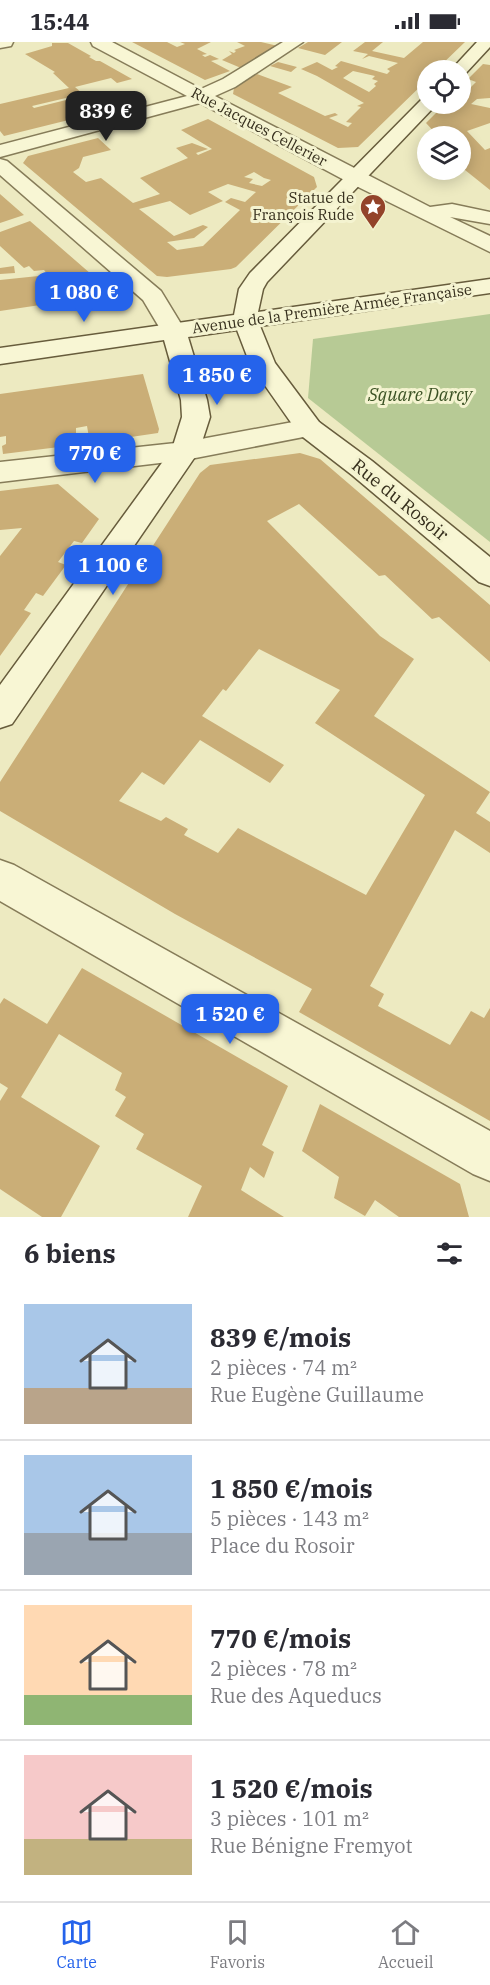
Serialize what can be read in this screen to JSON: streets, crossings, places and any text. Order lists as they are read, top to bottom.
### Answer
{
  "streets": {
    "street": ["Rue Jacques Cellerier", "Avenue de la Première Armée Française", "Rue du Rosoir"]
  },
  "crossings": [
    ["Avenue de la Première Armée Française", "Rue du Rosoir"]
  ],
  "parks": ["Square Darcy"],
  "places": {
    "place": ["Statue de François Rude"]
  },
  "page": {
    "status": "15:44",
    "price": [
      "839 €",
      "1 080 €",
      "1 850 €",
      "770 €",
      "1 100 €",
      "1 520 €"
    ],
    "heading": "6 biens",
    "list": [
      {
        "name": "839 €/mois",
        "note": "2 pièces · 74 m² · Rue Eugène Guillaume"
      },
      {
        "name": "1 850 €/mois",
        "note": "5 pièces · 143 m² · Place du Rosoir"
      },
      {
        "name": "770 €/mois",
        "note": "2 pièces · 78 m² · Rue des Aqueducs"
      },
      {
        "name": "1 520 €/mois",
        "note": "3 pièces · 101 m² · Rue Bénigne Fremyot"
      }
    ],
    "tabs": ["Carte", "Favoris", "Accueil"]
  }
}
